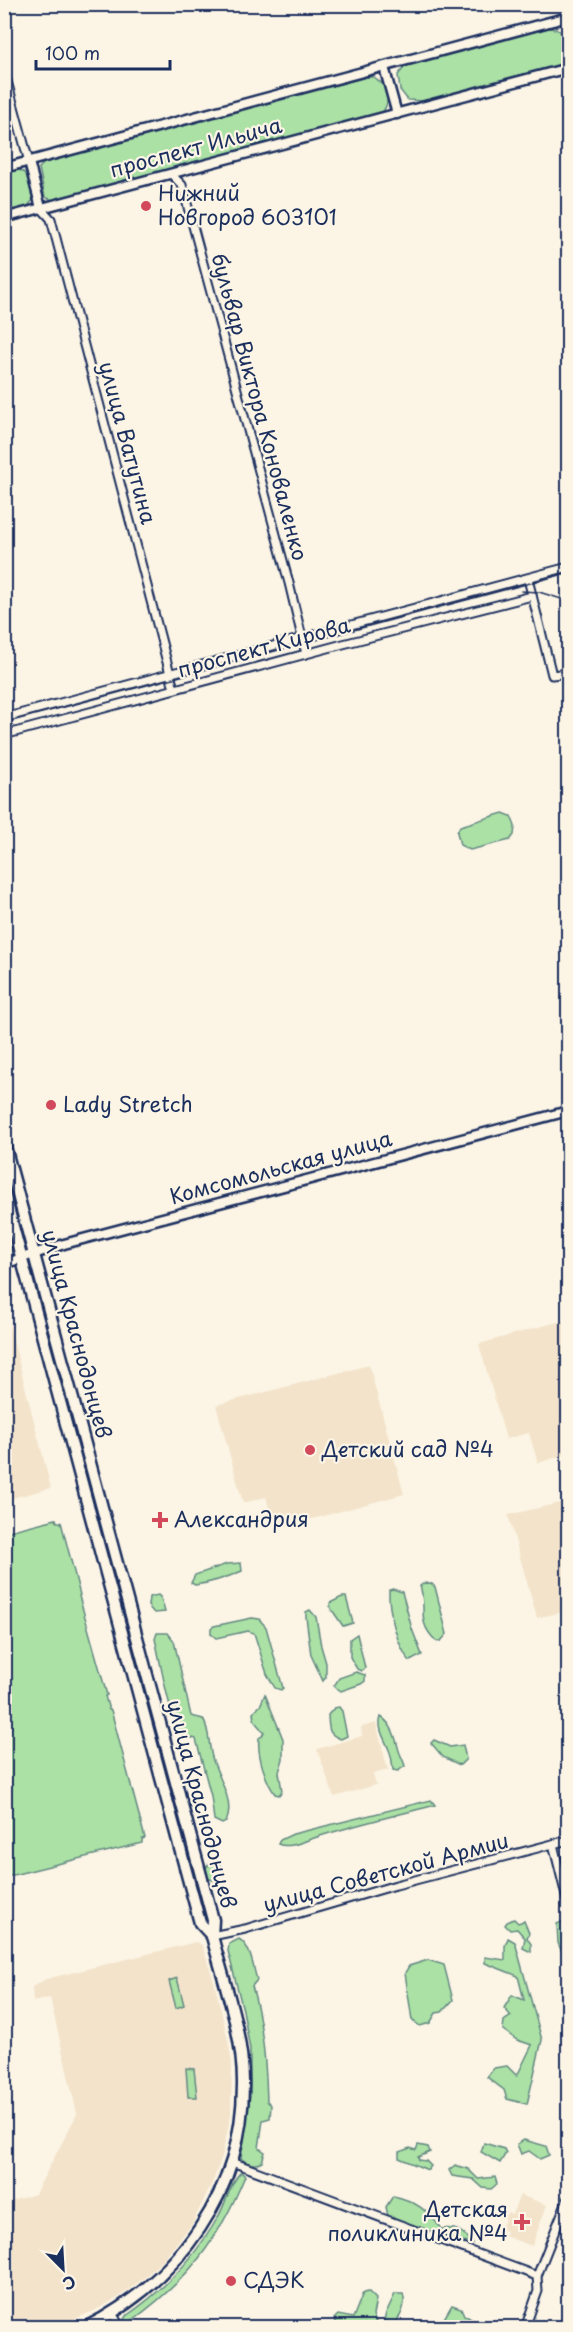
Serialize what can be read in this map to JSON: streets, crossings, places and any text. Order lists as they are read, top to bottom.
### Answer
{
  "streets": {
    "main road": ["улица Краснодонцев"],
    "street": [
      "проспект Ильича",
      "бульвар Виктора Коноваленко",
      "улица Ватутина",
      "проспект Кирова",
      "Комсомольская улица",
      "улица Советской Армии"
    ]
  },
  "crossings": [
    ["проспект Ильича", "бульвар Виктора Коноваленко"],
    ["проспект Ильича", "улица Ватутина"],
    ["бульвар Виктора Коноваленко", "проспект Кирова"],
    ["улица Ватутина", "проспект Кирова"],
    ["Комсомольская улица", "улица Краснодонцев"],
    ["улица Краснодонцев", "улица Советской Армии"]
  ],
  "places": {
    "other": [
      "Нижний Новгород 603101",
      "Lady Stretch",
      "Детский сад №4",
      "СДЭК"
    ],
    "health": ["Александрия", "Детская поликлиника №4"]
  },
  "scale_bar": "100 m",
  "north": "bottom right"
}
